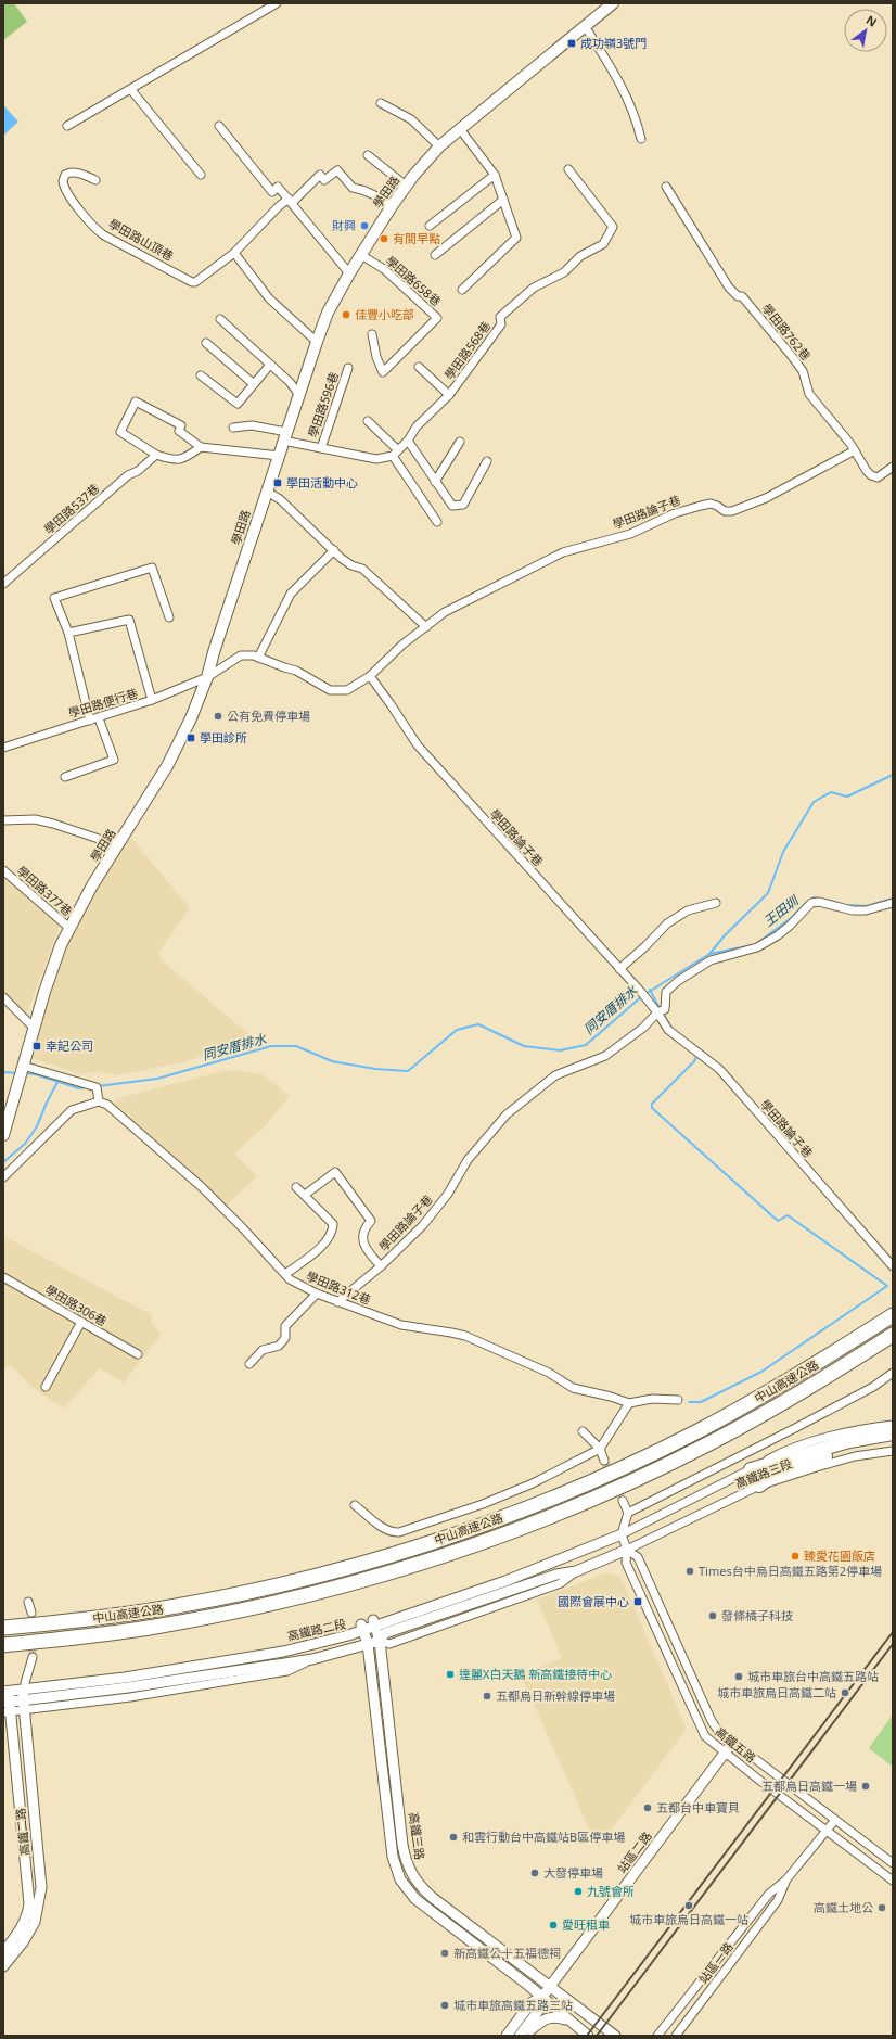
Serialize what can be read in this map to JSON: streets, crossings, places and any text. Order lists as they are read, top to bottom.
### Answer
{
  "streets": {
    "highway": ["中山高速公路"],
    "main road": ["學田路"],
    "street": [
      "學田路山頂巷",
      "學田路658巷",
      "學田路762巷",
      "學田路568巷",
      "學田路596巷",
      "學田路537巷",
      "學田路論子巷",
      "學田路便行巷",
      "學田路377巷",
      "學田路312巷",
      "學田路306巷",
      "高鐵路三段",
      "高鐵路二段",
      "高鐵五路",
      "高鐵二路",
      "高鐵三路",
      "站區二路",
      "站區一路"
    ]
  },
  "crossings": [
    ["學田路", "學田路山頂巷"],
    ["學田路", "學田路658巷"],
    ["學田路", "學田路論子巷"],
    ["學田路", "學田路便行巷"],
    ["學田路", "學田路377巷"],
    ["學田路762巷", "學田路論子巷"],
    ["學田路論子巷", "學田路便行巷"],
    ["學田路論子巷", "學田路312巷"],
    ["高鐵路三段", "高鐵路二段"],
    ["高鐵路三段", "高鐵五路"],
    ["高鐵路二段", "高鐵五路"],
    ["高鐵路二段", "高鐵二路"],
    ["高鐵路二段", "高鐵三路"],
    ["高鐵五路", "站區二路"],
    ["高鐵五路", "站區一路"],
    ["高鐵三路", "站區二路"]
  ],
  "water": ["王田圳", "同安厝排水"],
  "places": {
    "transit": [
      "成功嶺3號門",
      "學田活動中心",
      "學田診所",
      "幸記公司",
      "國際會展中心"
    ],
    "other": [
      "財興",
      "有間早點",
      "佳豐小吃部",
      "公有免費停車場",
      "臻愛花園飯店",
      "Times台中烏日高鐵五路第2停車場",
      "發條橘子科技",
      "達麗X白天鵝 新高鐵接待中心",
      "城市車旅台中高鐵五路站",
      "城市車旅烏日高鐵二站",
      "五都烏日新幹線停車場",
      "五都烏日高鐵一場",
      "五都台中車寶貝",
      "和雲行動台中高鐵站B區停車場",
      "大發停車場",
      "九號會所",
      "城市車旅烏日高鐵一站",
      "高鐵土地公",
      "愛旺租車",
      "新高鐵公十五福德祠",
      "城市車旅高鐵五路三站"
    ]
  },
  "north": "top right"
}
